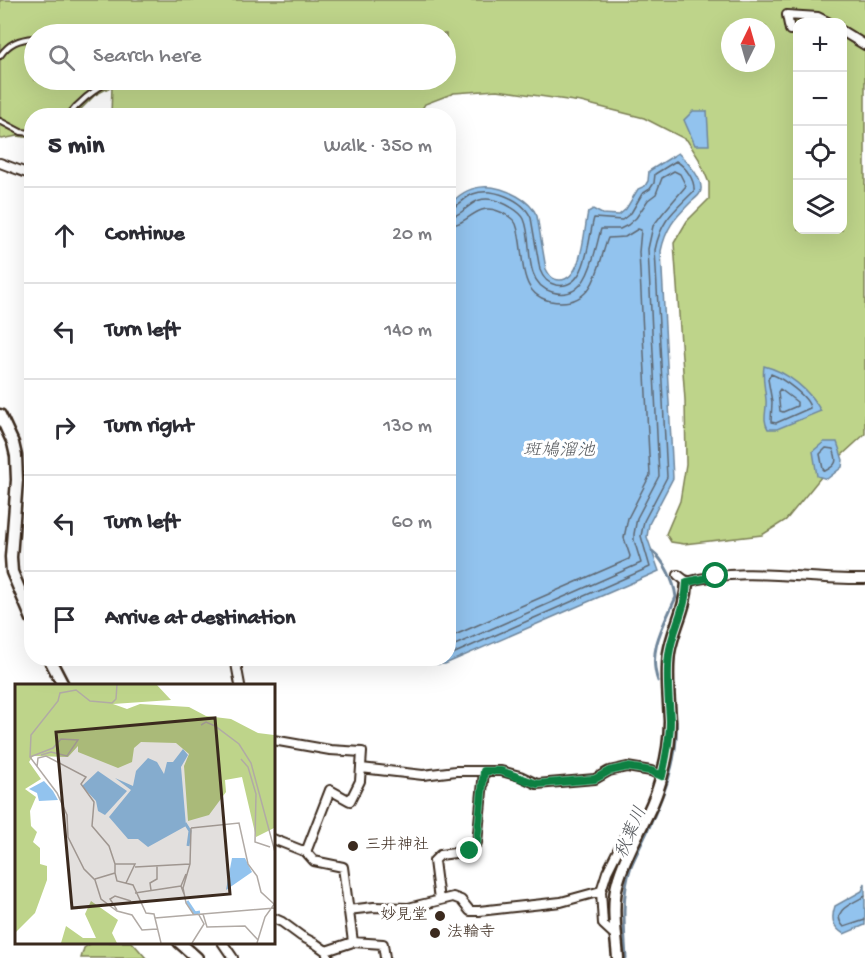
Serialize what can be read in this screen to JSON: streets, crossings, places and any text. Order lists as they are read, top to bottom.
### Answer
{
  "water": ["斑鳩溜池", "秋葉川"],
  "places": ["三井神社", "妙見堂", "法輪寺"],
  "north": "top",
  "page": {
    "map_buttons": ["+", "−"],
    "search": "Search here",
    "heading": ["5 min", "Walk · 350 m"],
    "list": [
      ["Continue", "20 m"],
      ["Turn left", "140 m"],
      ["Turn right", "130 m"],
      ["Turn left", "60 m"],
      "Arrive at destination"
    ]
  }
}
